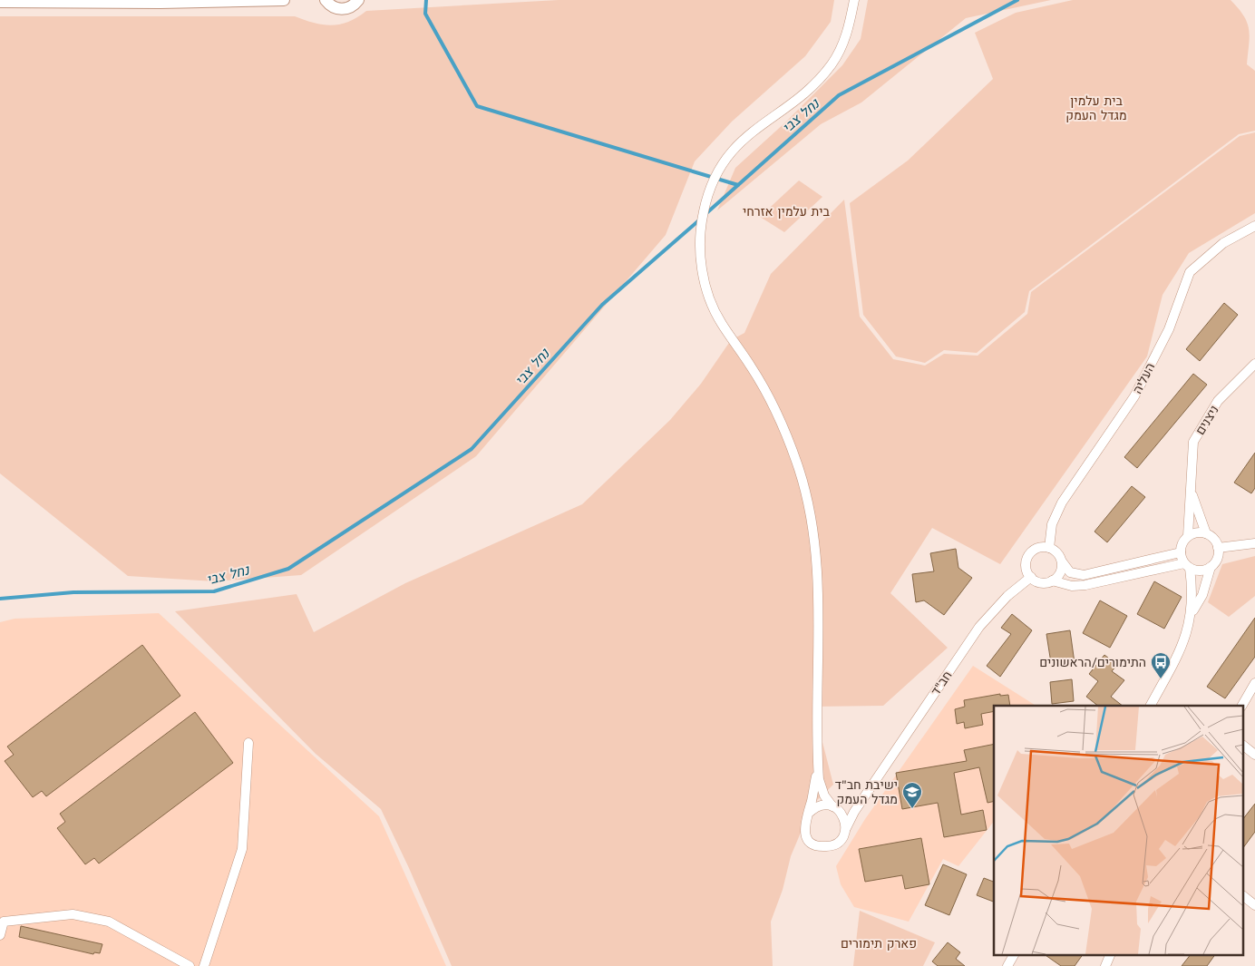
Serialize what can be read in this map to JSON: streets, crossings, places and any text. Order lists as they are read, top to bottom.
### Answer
{
  "streets": {
    "street": ["העליה", "ניצנים", "חב\"ד"]
  },
  "crossings": [
    ["העליה", "חב\"ד"]
  ],
  "water": ["נחל צבי"],
  "parks": ["בית עלמין מגדל העמק", "בית עלמין אזרחי", "פארק תימורים"],
  "places": {
    "bus stop": ["התימורים/הראשונים"],
    "school or university": ["ישיבת חב\"ד מגדל העמק"]
  }
}
